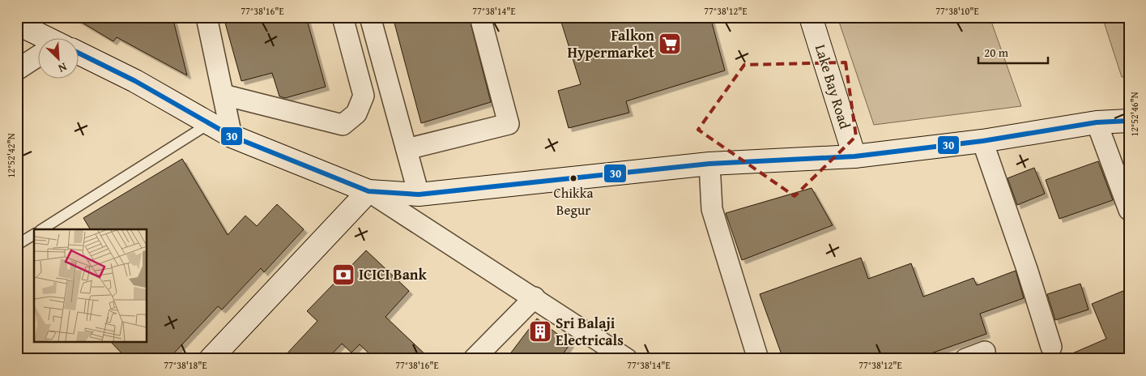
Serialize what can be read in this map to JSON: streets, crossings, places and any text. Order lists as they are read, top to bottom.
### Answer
{
  "streets": {
    "main road": ["Lake Bay Road"]
  },
  "places": {
    "supermarket": ["Falkon Hypermarket"],
    "other": ["Chikka Begur"],
    "bank": ["ICICI Bank"],
    "building": ["Sri Balaji Electricals"]
  },
  "lines": ["transit line 30"],
  "scale_bar": "20 m",
  "north": "bottom right",
  "coordinates": [
    "77°38'16\"E",
    "77°38'14\"E",
    "77°38'12\"E",
    "77°38'10\"E",
    "12°52'46\"N",
    "12°52'42\"N",
    "77°38'18\"E"
  ]
}
